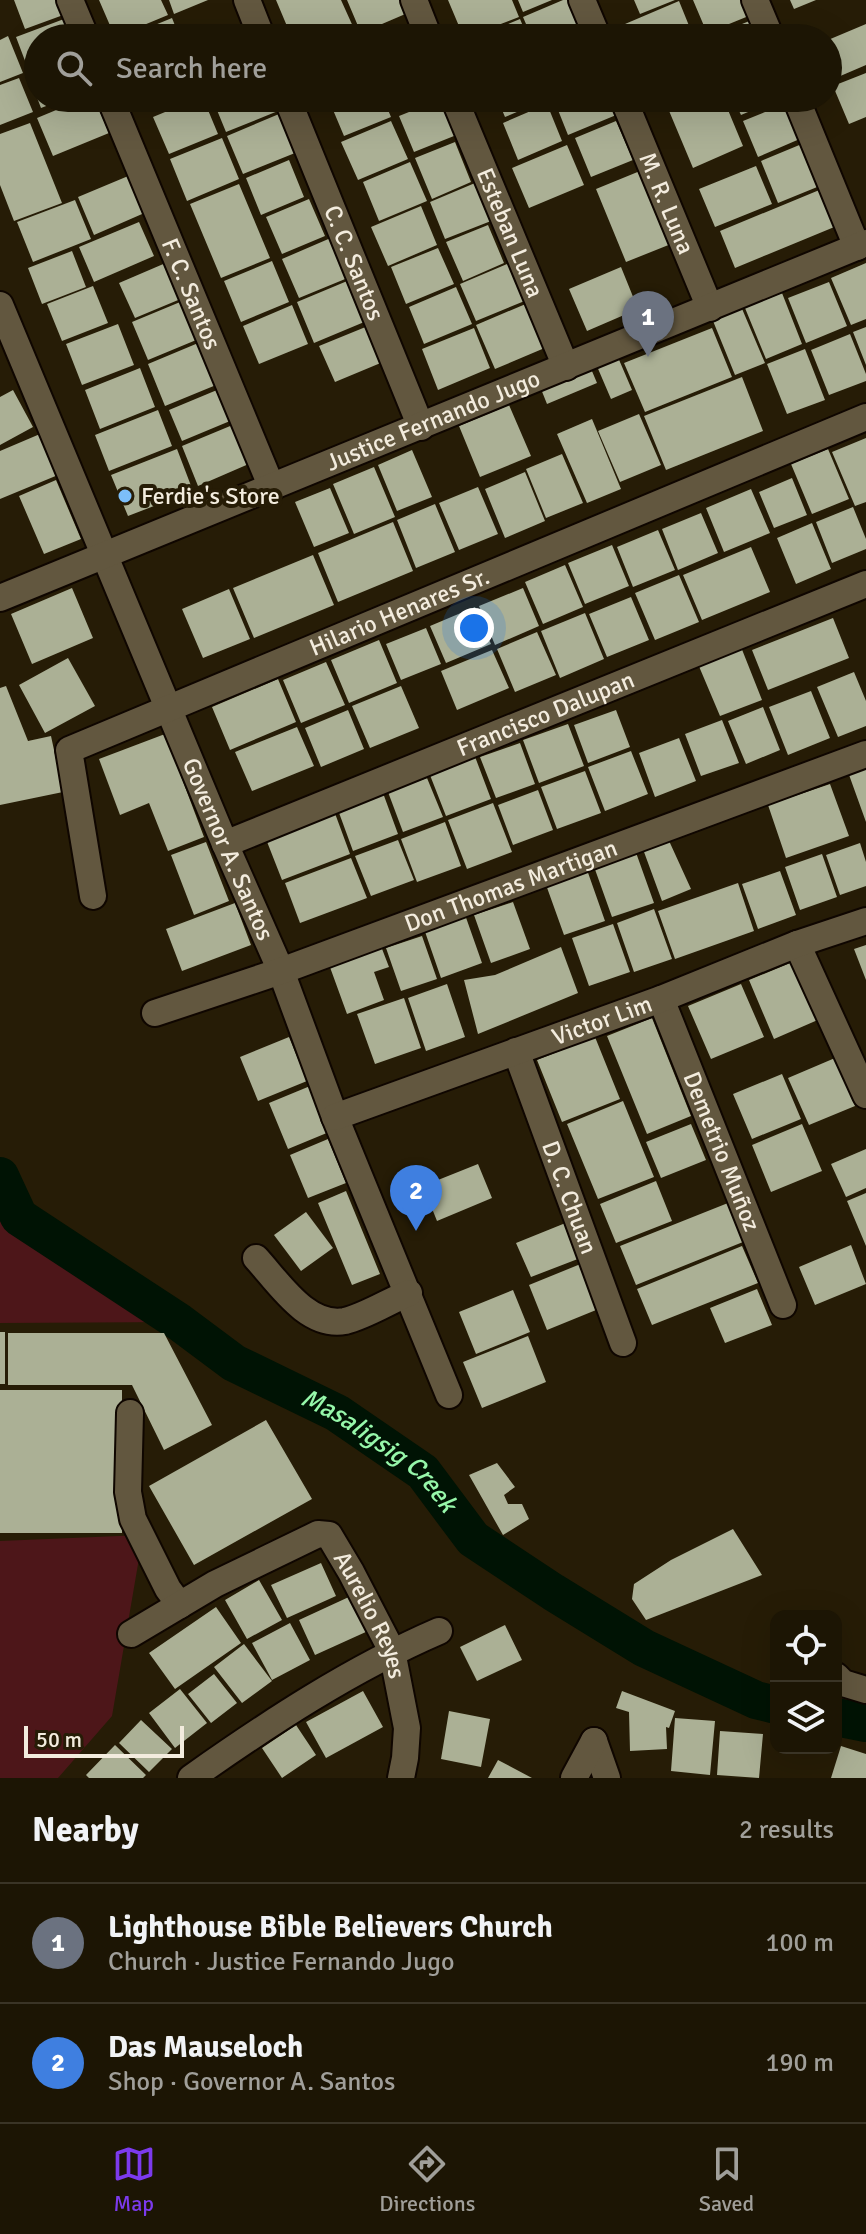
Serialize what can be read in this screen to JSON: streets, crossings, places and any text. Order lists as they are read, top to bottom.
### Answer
{
  "streets": {
    "street": [
      "M. R. Luna",
      "Esteban Luna",
      "C. C. Santos",
      "F. C. Santos",
      "Justice Fernando Jugo",
      "Hilario Henares Sr.",
      "Francisco Dalupan",
      "Governor A. Santos",
      "Don Thomas Martigan",
      "Victor Lim",
      "Demetrio Muñoz",
      "D. C. Chuan",
      "Aurelio Reyes"
    ]
  },
  "crossings": [
    ["M. R. Luna", "Justice Fernando Jugo"],
    ["Esteban Luna", "Justice Fernando Jugo"],
    ["C. C. Santos", "Justice Fernando Jugo"],
    ["F. C. Santos", "Justice Fernando Jugo"],
    ["Justice Fernando Jugo", "Governor A. Santos"],
    ["Hilario Henares Sr.", "Governor A. Santos"],
    ["Francisco Dalupan", "Governor A. Santos"],
    ["Governor A. Santos", "Don Thomas Martigan"],
    ["Governor A. Santos", "Victor Lim"],
    ["Victor Lim", "Demetrio Muñoz"],
    ["Victor Lim", "D. C. Chuan"]
  ],
  "water": ["Masaligsig Creek"],
  "places": ["Ferdie's Store"],
  "scale_bar": "50 m",
  "page": {
    "search": "Search here",
    "pins": ["1", "2"],
    "scale": "50 m",
    "heading": ["Nearby", "2 results"],
    "list": [
      {
        "mark": "1",
        "name": "Lighthouse Bible Believers Church",
        "note": "Church · Justice Fernando Jugo",
        "value": "100 m"
      },
      {
        "mark": "2",
        "name": "Das Mauseloch",
        "note": "Shop · Governor A. Santos",
        "value": "190 m"
      }
    ],
    "nav": ["Map", "Directions", "Saved"]
  }
}
